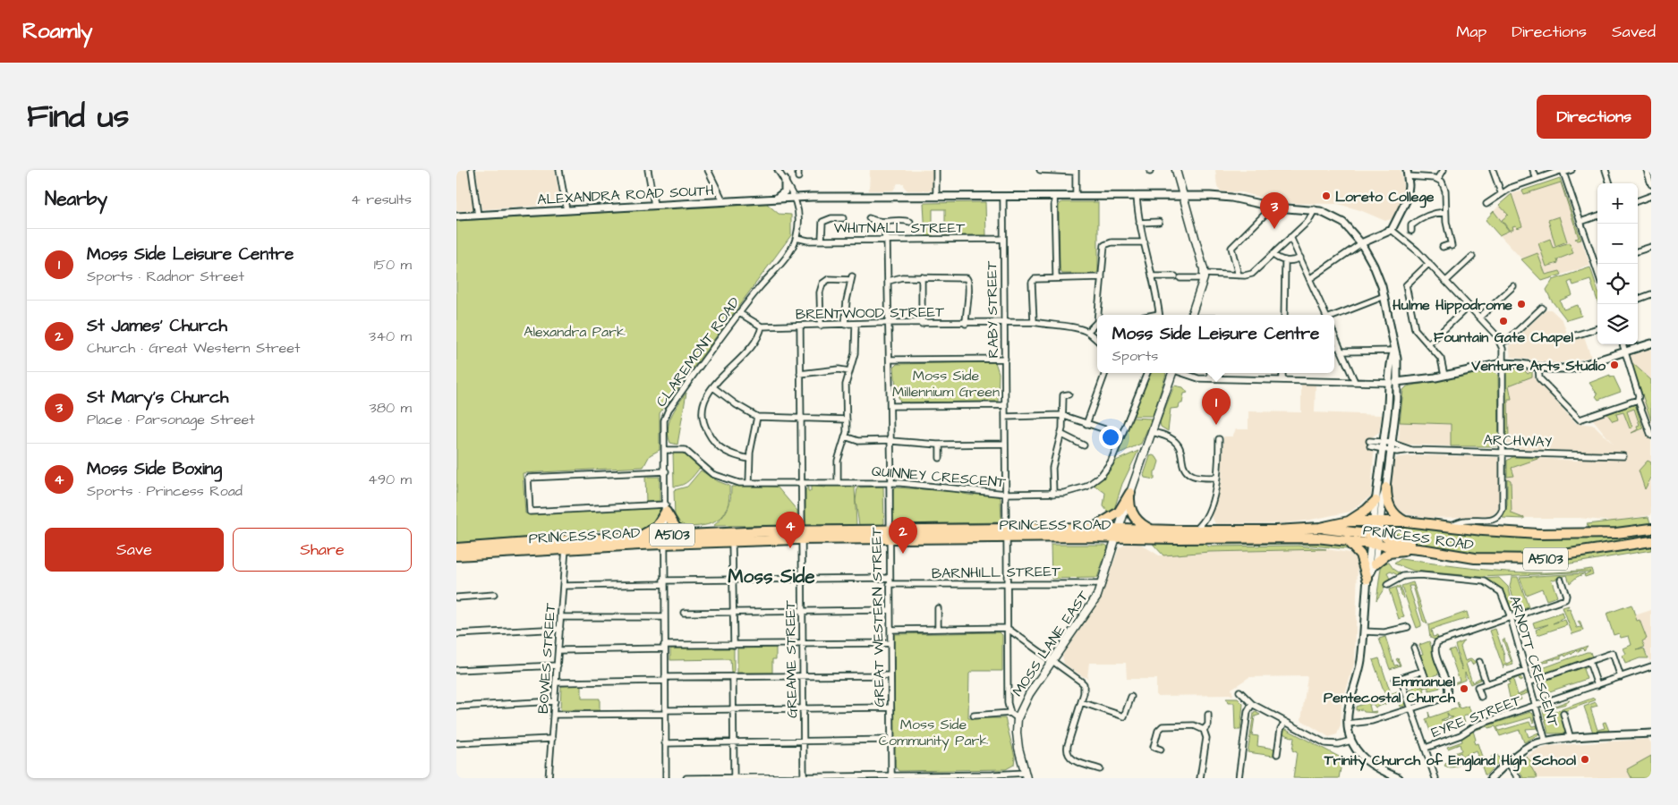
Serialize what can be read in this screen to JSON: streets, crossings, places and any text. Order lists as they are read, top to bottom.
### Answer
{
  "streets": {
    "highway": ["PRINCESS ROAD", "A5103"],
    "main road": ["MOSS LANE EAST"],
    "street": [
      "ALEXANDRA ROAD SOUTH",
      "WHITNALL STREET",
      "RABY STREET",
      "BRENTWOOD STREET",
      "CLAREMONT ROAD",
      "ARCHWAY",
      "QUINNEY CRESCENT",
      "BARNHILL STREET",
      "GREAT WESTERN STREET",
      "BOWES STREET",
      "GREAME STREET",
      "ARNOTT CRESCENT",
      "EYRE STREET"
    ]
  },
  "crossings": [
    ["ALEXANDRA ROAD SOUTH", "RABY STREET"],
    ["ALEXANDRA ROAD SOUTH", "ARCHWAY"],
    ["ALEXANDRA ROAD SOUTH", "PRINCESS ROAD"],
    ["WHITNALL STREET", "RABY STREET"],
    ["WHITNALL STREET", "CLAREMONT ROAD"],
    ["WHITNALL STREET", "GREAT WESTERN STREET"],
    ["RABY STREET", "BRENTWOOD STREET"],
    ["RABY STREET", "QUINNEY CRESCENT"],
    ["RABY STREET", "PRINCESS ROAD"],
    ["RABY STREET", "BARNHILL STREET"],
    ["BRENTWOOD STREET", "GREAT WESTERN STREET"],
    ["BRENTWOOD STREET", "GREAME STREET"],
    ["CLAREMONT ROAD", "QUINNEY CRESCENT"],
    ["CLAREMONT ROAD", "PRINCESS ROAD"],
    ["QUINNEY CRESCENT", "GREAT WESTERN STREET"],
    ["QUINNEY CRESCENT", "GREAME STREET"],
    ["PRINCESS ROAD", "GREAT WESTERN STREET"],
    ["PRINCESS ROAD", "MOSS LANE EAST"],
    ["PRINCESS ROAD", "BOWES STREET"],
    ["PRINCESS ROAD", "GREAME STREET"],
    ["BARNHILL STREET", "GREAT WESTERN STREET"],
    ["BARNHILL STREET", "MOSS LANE EAST"],
    ["ARNOTT CRESCENT", "EYRE STREET"]
  ],
  "districts": ["Moss Side"],
  "parks": ["Alexandra Park", "Moss Side Millennium Green", "Moss Side Community Park"],
  "places": [
    "Loreto College",
    "Hulme Hippodrome",
    "Fountain Gate Chapel",
    "Venture Arts Studio",
    "Emmanuel Pentecostal Church",
    "Trinity Church of England High School"
  ],
  "page": {
    "header": "Roamly",
    "nav": ["Map", "Directions", "Saved"],
    "title": "Find us",
    "buttons": [
      "Directions",
      ["Save", "Share"]
    ],
    "heading": ["Nearby", "4 results"],
    "map_buttons": ["+", "−"],
    "pins": [
      "3",
      "1",
      "4",
      "2"
    ],
    "list": [
      {
        "mark": "1",
        "name": "Moss Side Leisure Centre",
        "note": "Sports · Radnor Street",
        "value": "150 m"
      },
      {
        "mark": "2",
        "name": "St James' Church",
        "note": "Church · Great Western Street",
        "value": "340 m"
      },
      {
        "mark": "3",
        "name": "St Mary's Church",
        "note": "Place · Parsonage Street",
        "value": "380 m"
      },
      {
        "mark": "4",
        "name": "Moss Side Boxing",
        "note": "Sports · Princess Road",
        "value": "490 m"
      }
    ],
    "popup": ["Moss Side Leisure Centre", "Sports"]
  }
}
